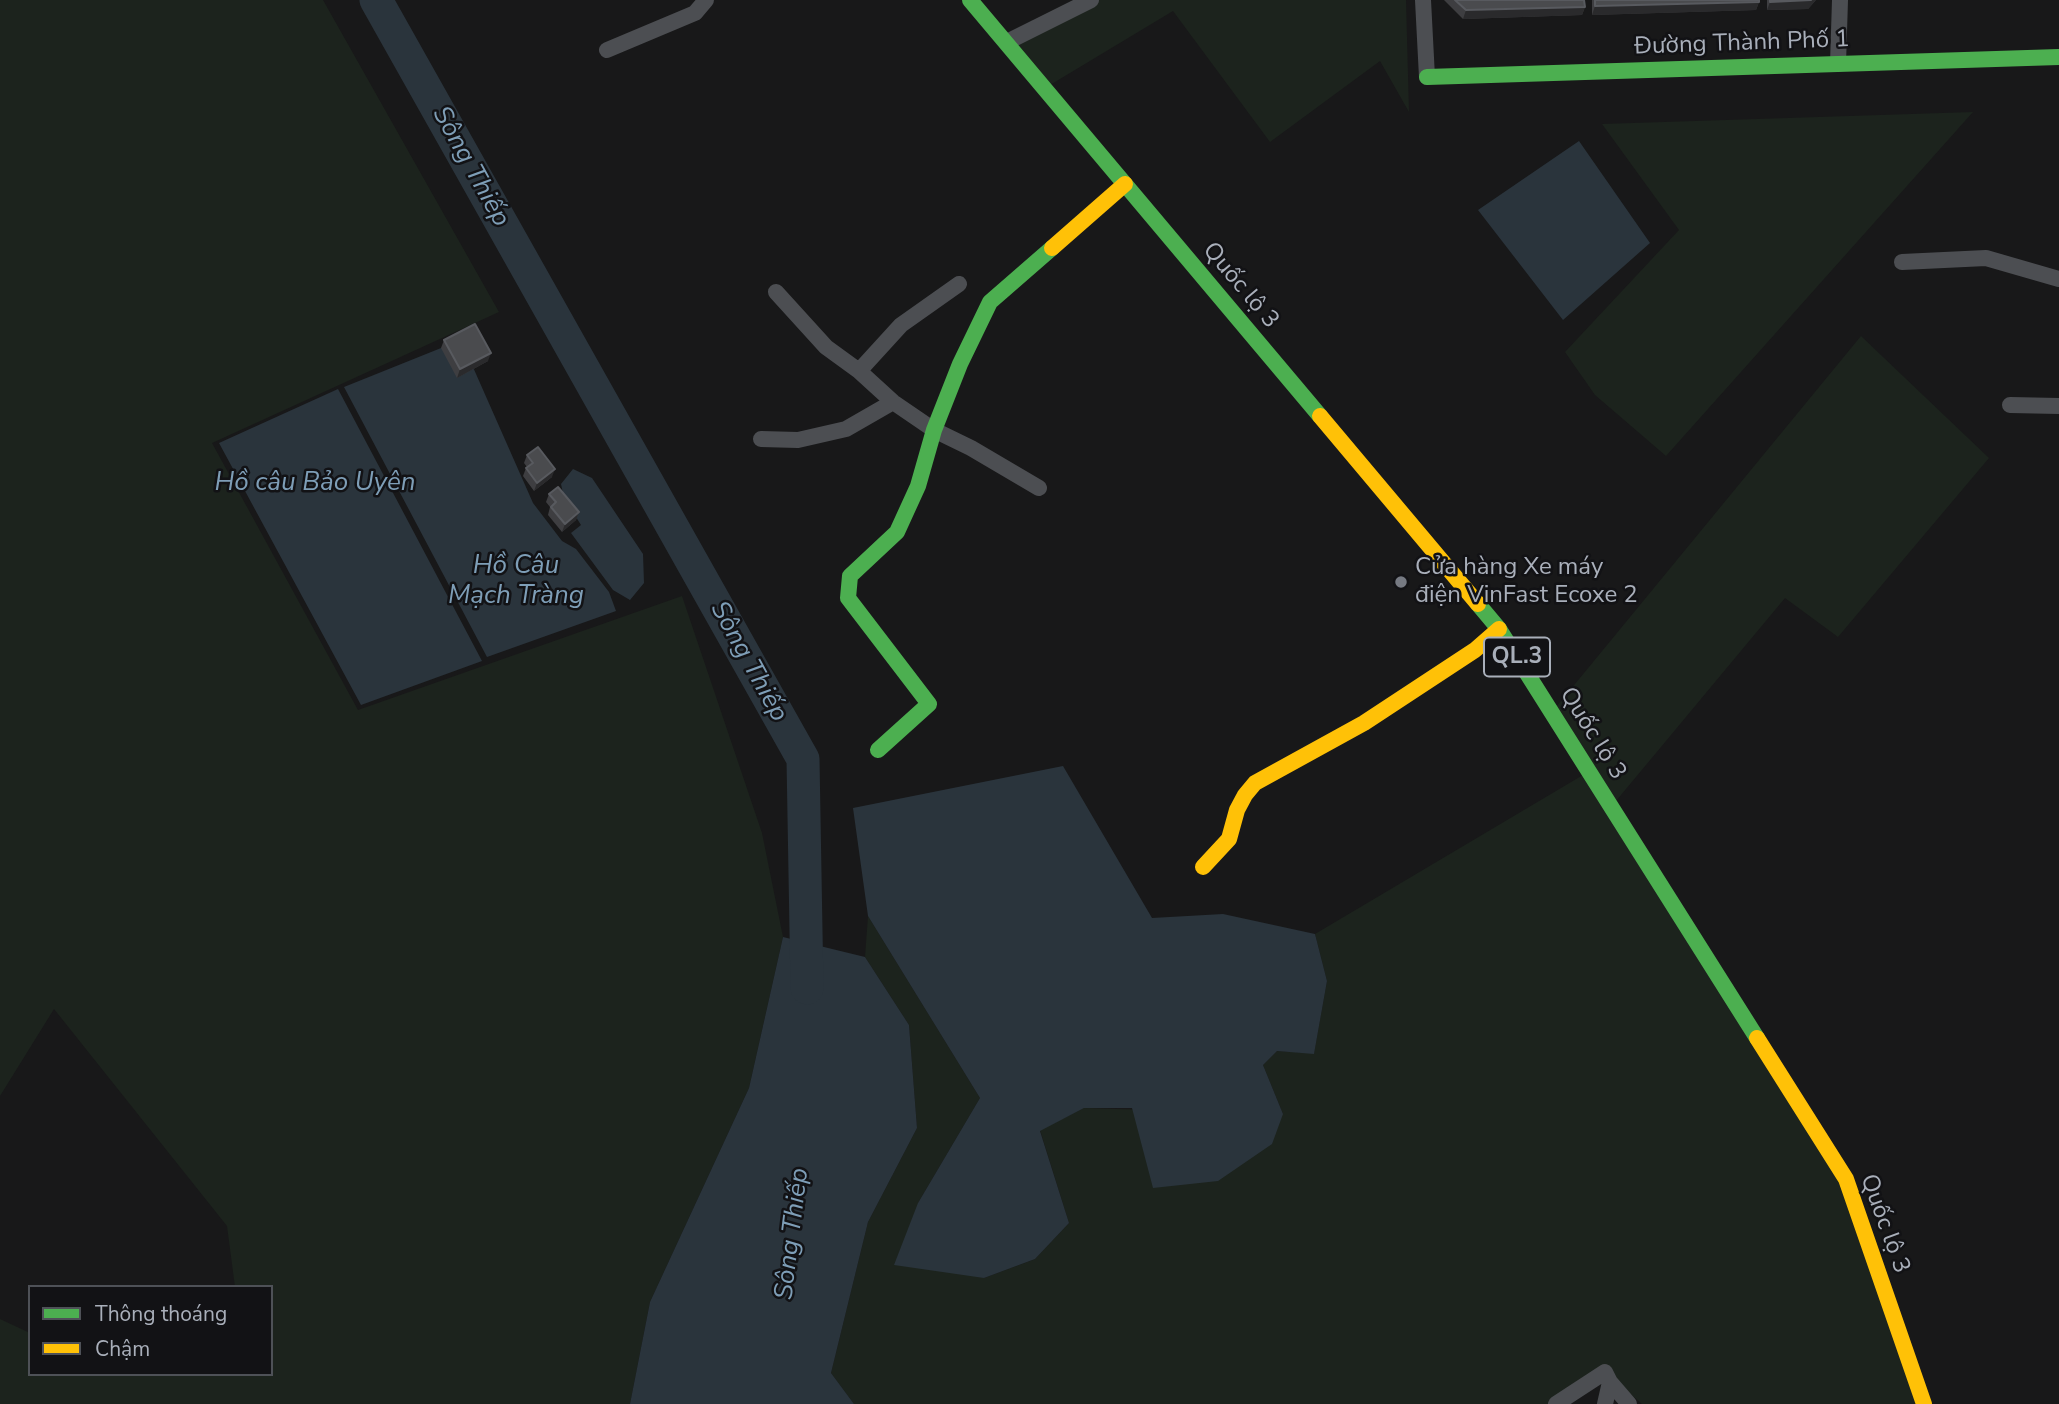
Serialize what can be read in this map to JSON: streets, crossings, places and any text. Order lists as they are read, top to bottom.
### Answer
{
  "streets": {
    "main road": ["Đường Thành Phố 1", "Quốc lộ 3", "QL.3"]
  },
  "water": ["Sông Thiếp", "Hồ câu Bảo Uyên", "Hồ Câu Mạch Tràng"],
  "places": ["Cửa hàng Xe máy điện VinFast Ecoxe 2"],
  "legend": ["Thông thoáng", "Chậm"]
}
